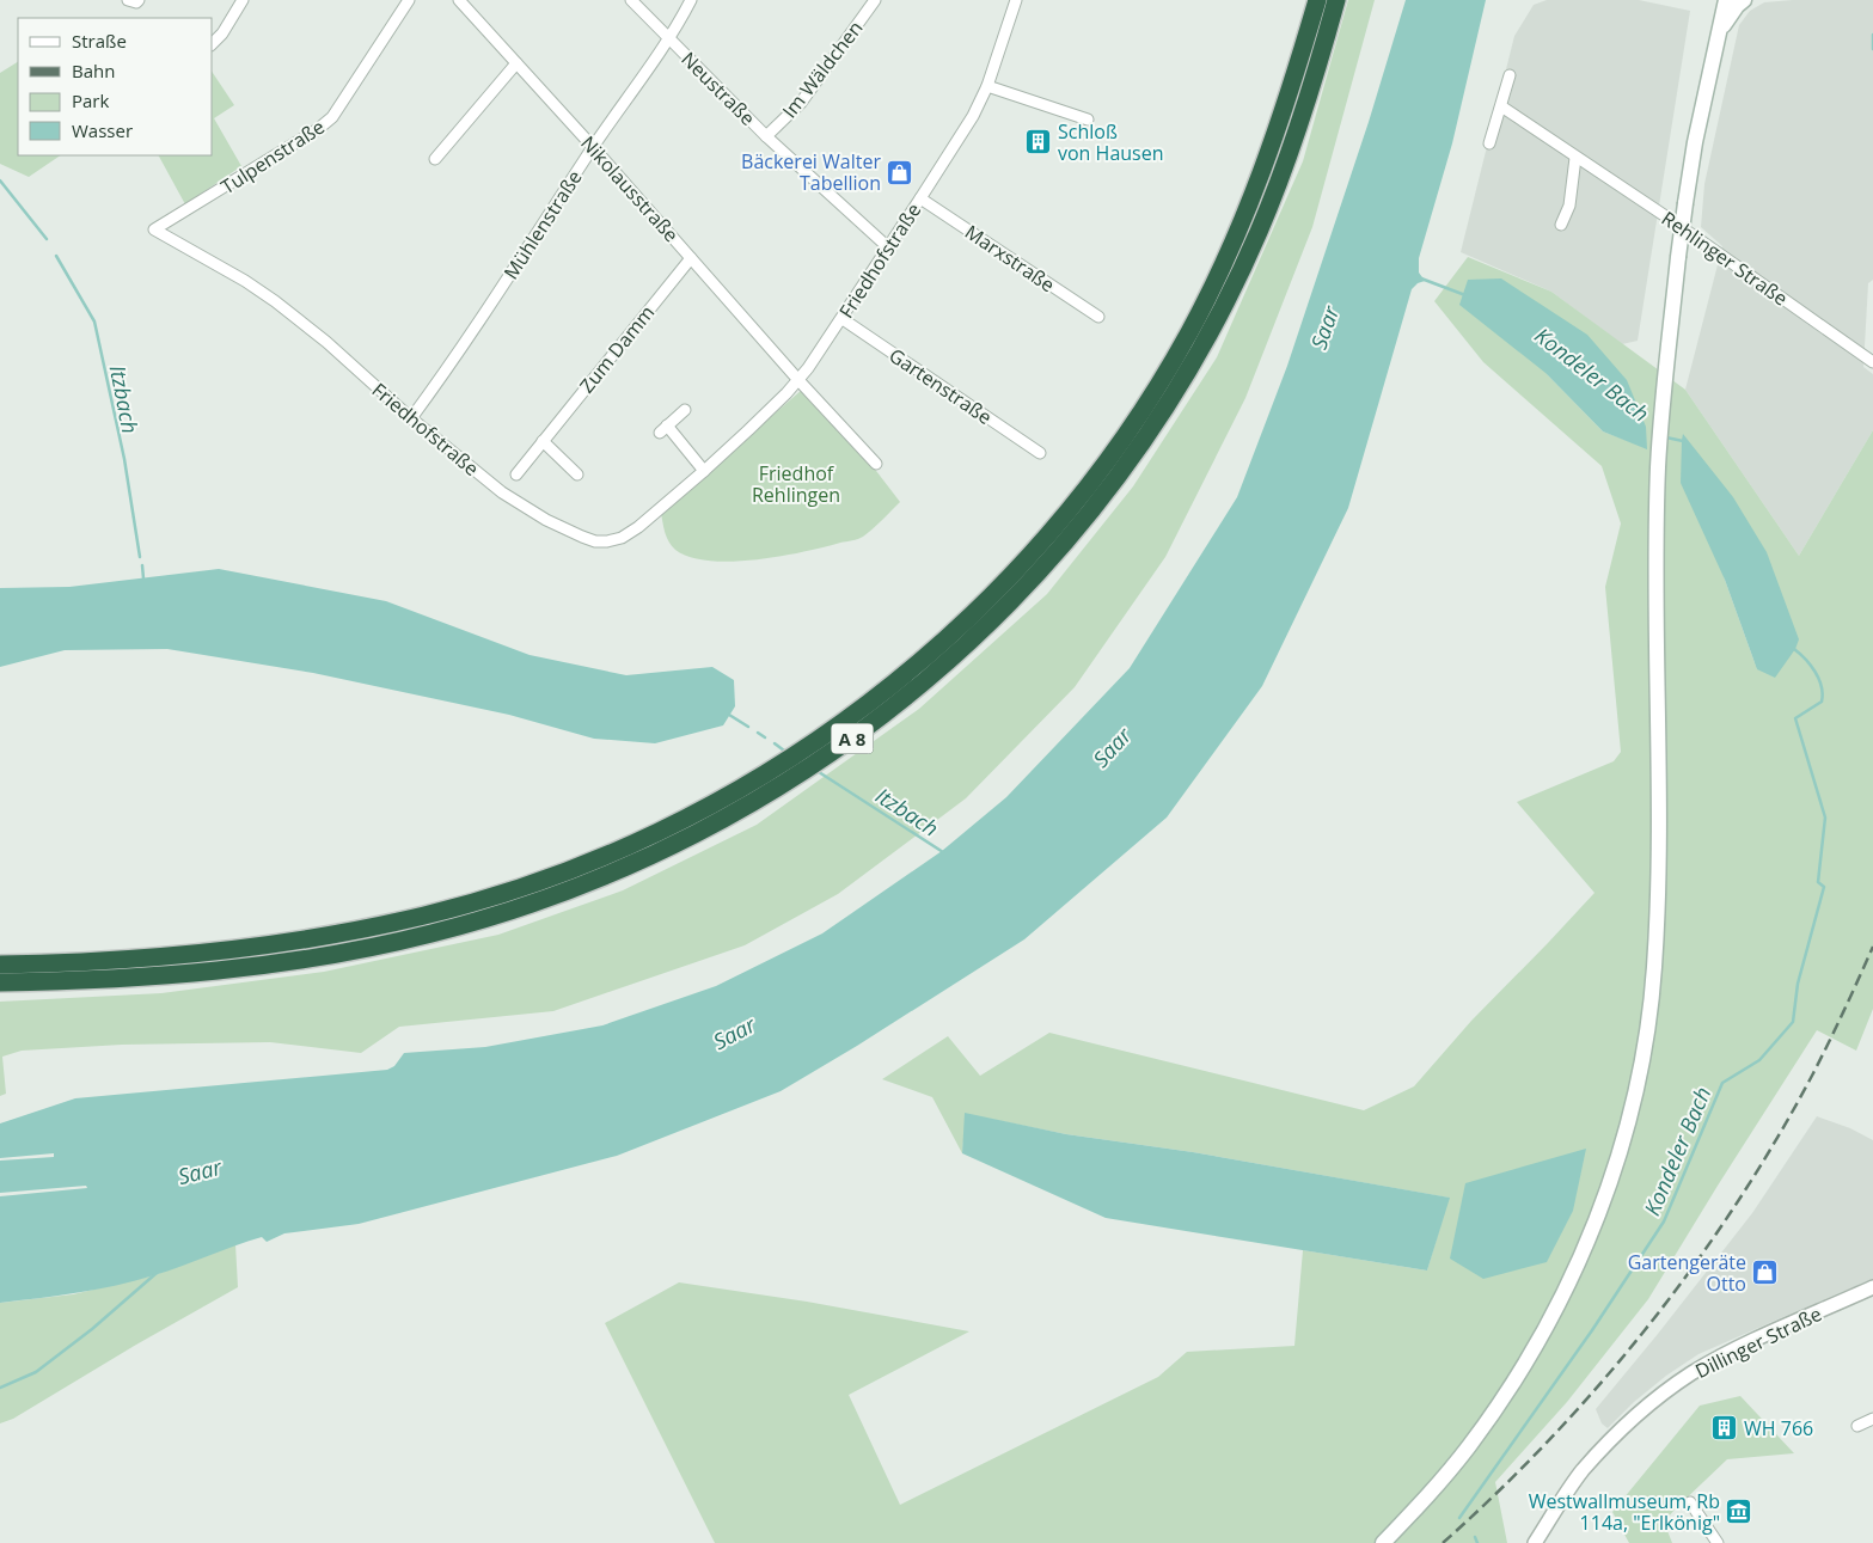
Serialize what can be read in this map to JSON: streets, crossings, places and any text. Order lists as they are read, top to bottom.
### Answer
{
  "streets": {
    "highway": ["A 8"],
    "street": [
      "Im Wäldchen",
      "Neustraße",
      "Tulpenstraße",
      "Nikolausstraße",
      "Mühlenstraße",
      "Marxstraße",
      "Rehlinger Straße",
      "Friedhofstraße",
      "Zum Damm",
      "Gartenstraße",
      "Dillinger Straße"
    ]
  },
  "crossings": [
    ["Im Wäldchen", "Neustraße"],
    ["Neustraße", "Mühlenstraße"],
    ["Neustraße", "Friedhofstraße"],
    ["Tulpenstraße", "Friedhofstraße"],
    ["Nikolausstraße", "Mühlenstraße"],
    ["Nikolausstraße", "Friedhofstraße"],
    ["Nikolausstraße", "Zum Damm"],
    ["Mühlenstraße", "Friedhofstraße"],
    ["Marxstraße", "Friedhofstraße"],
    ["Friedhofstraße", "Gartenstraße"]
  ],
  "water": ["Saar", "Kondeler Bach", "Itzbach"],
  "parks": ["Friedhof Rehlingen"],
  "places": {
    "building": ["Schloß von Hausen", "WH 766"],
    "shop": ["Bäckerei Walter Tabellion", "Gartengeräte Otto"],
    "museum": ["Westwallmuseum, Rb 114a, \"Erlkönig\""]
  },
  "legend": [
    "Straße",
    "Bahn",
    "Park",
    "Wasser"
  ]
}
